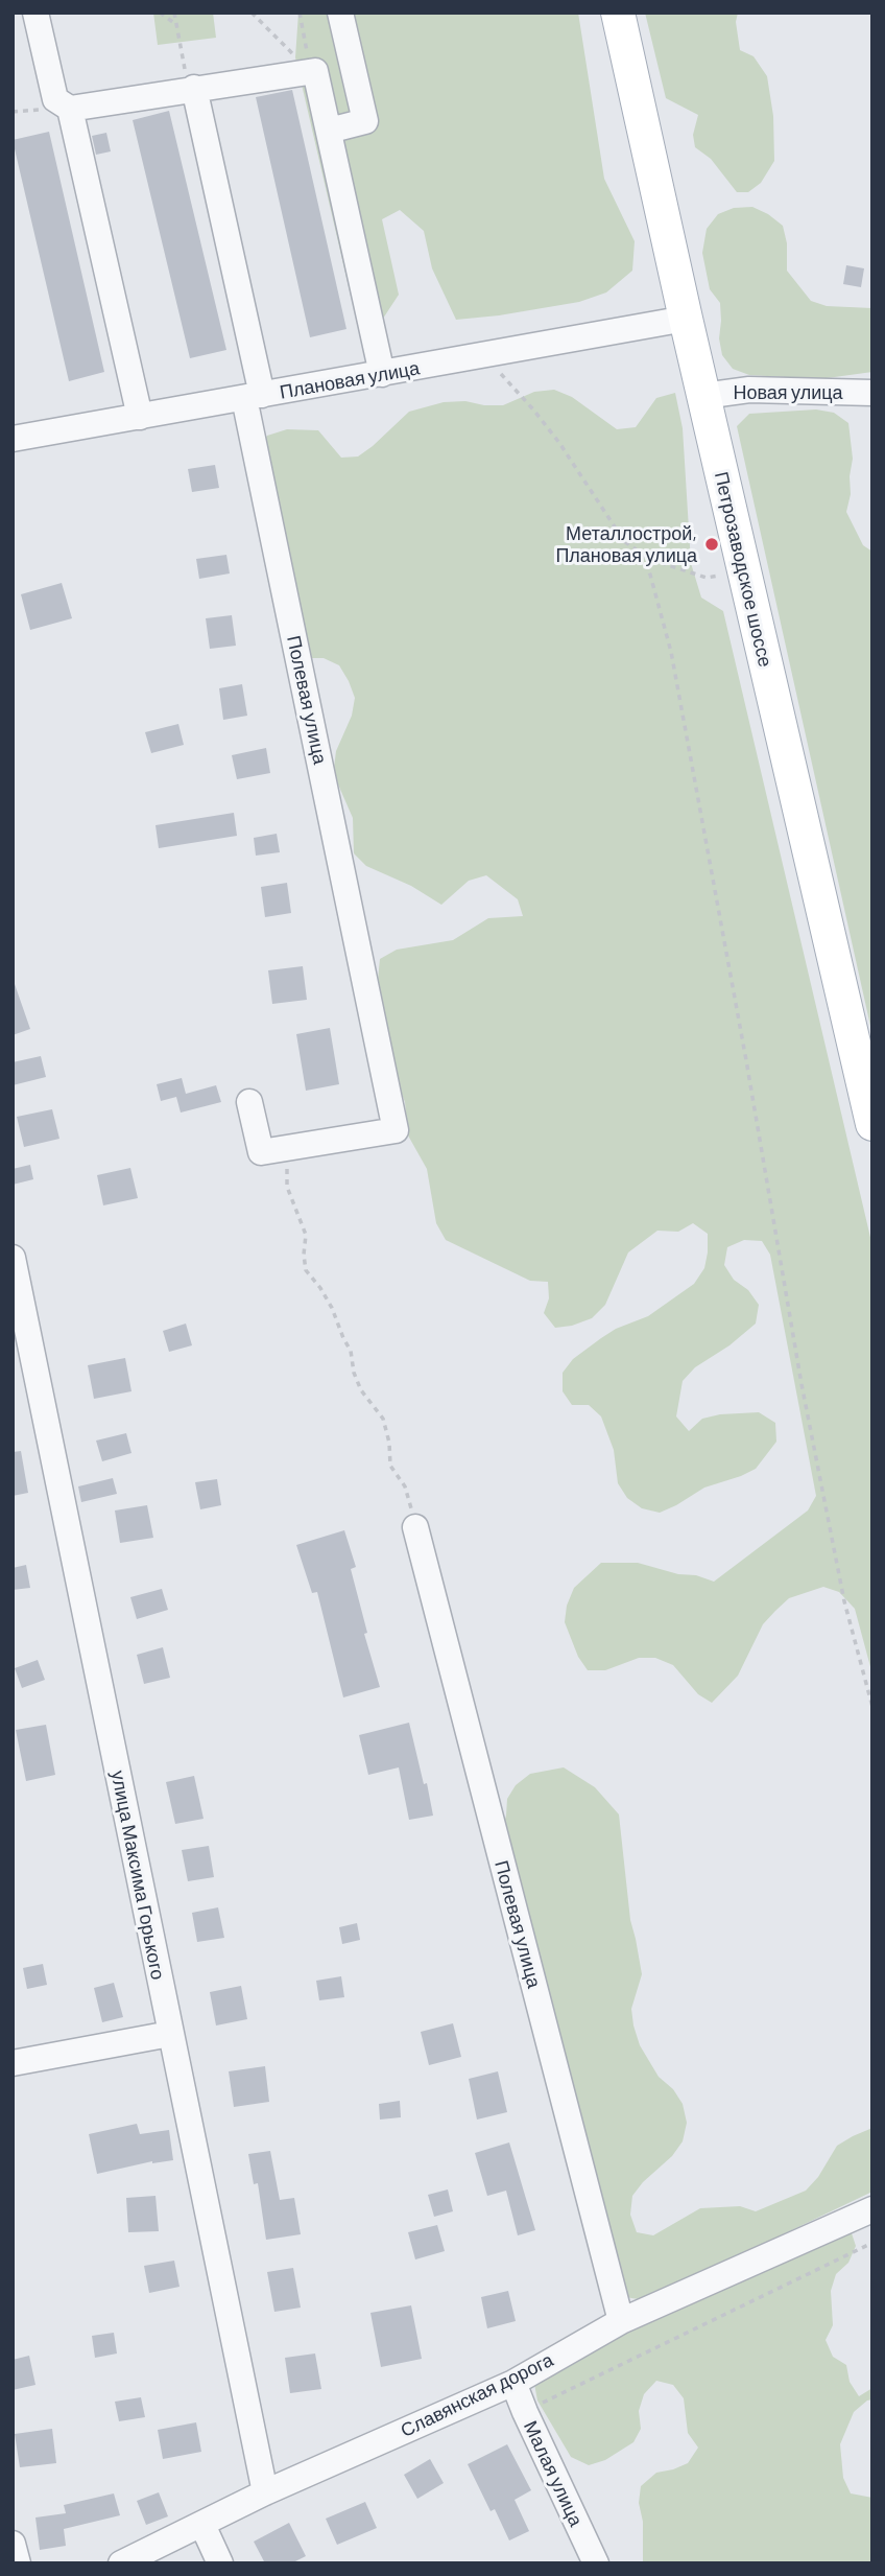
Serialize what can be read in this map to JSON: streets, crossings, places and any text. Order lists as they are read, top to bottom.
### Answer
{
  "streets": {
    "main road": ["Петрозаводское шоссе"],
    "street": [
      "Плановая улица",
      "Новая улица",
      "Полевая улица",
      "улица Максима Горького",
      "Славянская дорога",
      "Малая улица"
    ]
  },
  "crossings": [
    ["Плановая улица", "Петрозаводское шоссе"],
    ["Плановая улица", "Полевая улица"],
    ["Новая улица", "Петрозаводское шоссе"],
    ["Полевая улица", "Славянская дорога"],
    ["улица Максима Горького", "Славянская дорога"],
    ["Славянская дорога", "Малая улица"]
  ],
  "places": ["Металлострой, Плановая улица"]
}
